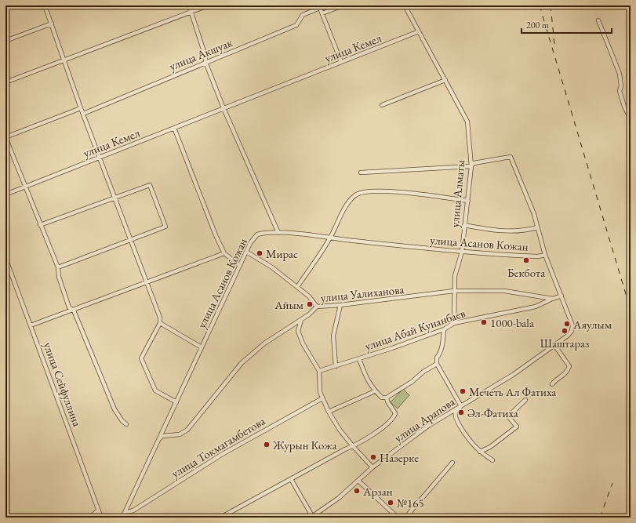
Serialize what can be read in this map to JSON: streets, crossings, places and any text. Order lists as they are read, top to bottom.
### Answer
{
  "streets": {
    "street": [
      "улица Кемел",
      "улица Акшуак",
      "улица Алматы",
      "улица Асанов Кожан",
      "улица Уалиханова",
      "улица Абай Кунанбаев",
      "улица Сейфуллина",
      "улица Арапова",
      "улица Токмагамбетова"
    ]
  },
  "crossings": [
    ["улица Алматы", "улица Асанов Кожан"],
    ["улица Алматы", "улица Уалиханова"],
    ["улица Алматы", "улица Абай Кунанбаев"],
    ["улица Асанов Кожан", "улица Уалиханова"],
    ["улица Асанов Кожан", "улица Токмагамбетова"],
    ["улица Уалиханова", "улица Абай Кунанбаев"],
    ["улица Уалиханова", "улица Арапова"]
  ],
  "places": [
    "Мирас",
    "Бекбота",
    "Айым",
    "1000-bala",
    "Аяулым",
    "Шаштараз",
    "Мечеть Ал Фатиха",
    "Әл-Фатиха",
    "Журын Кожа",
    "Назерке",
    "Арзан",
    "№165"
  ],
  "scale_bar": "200 m"
}
